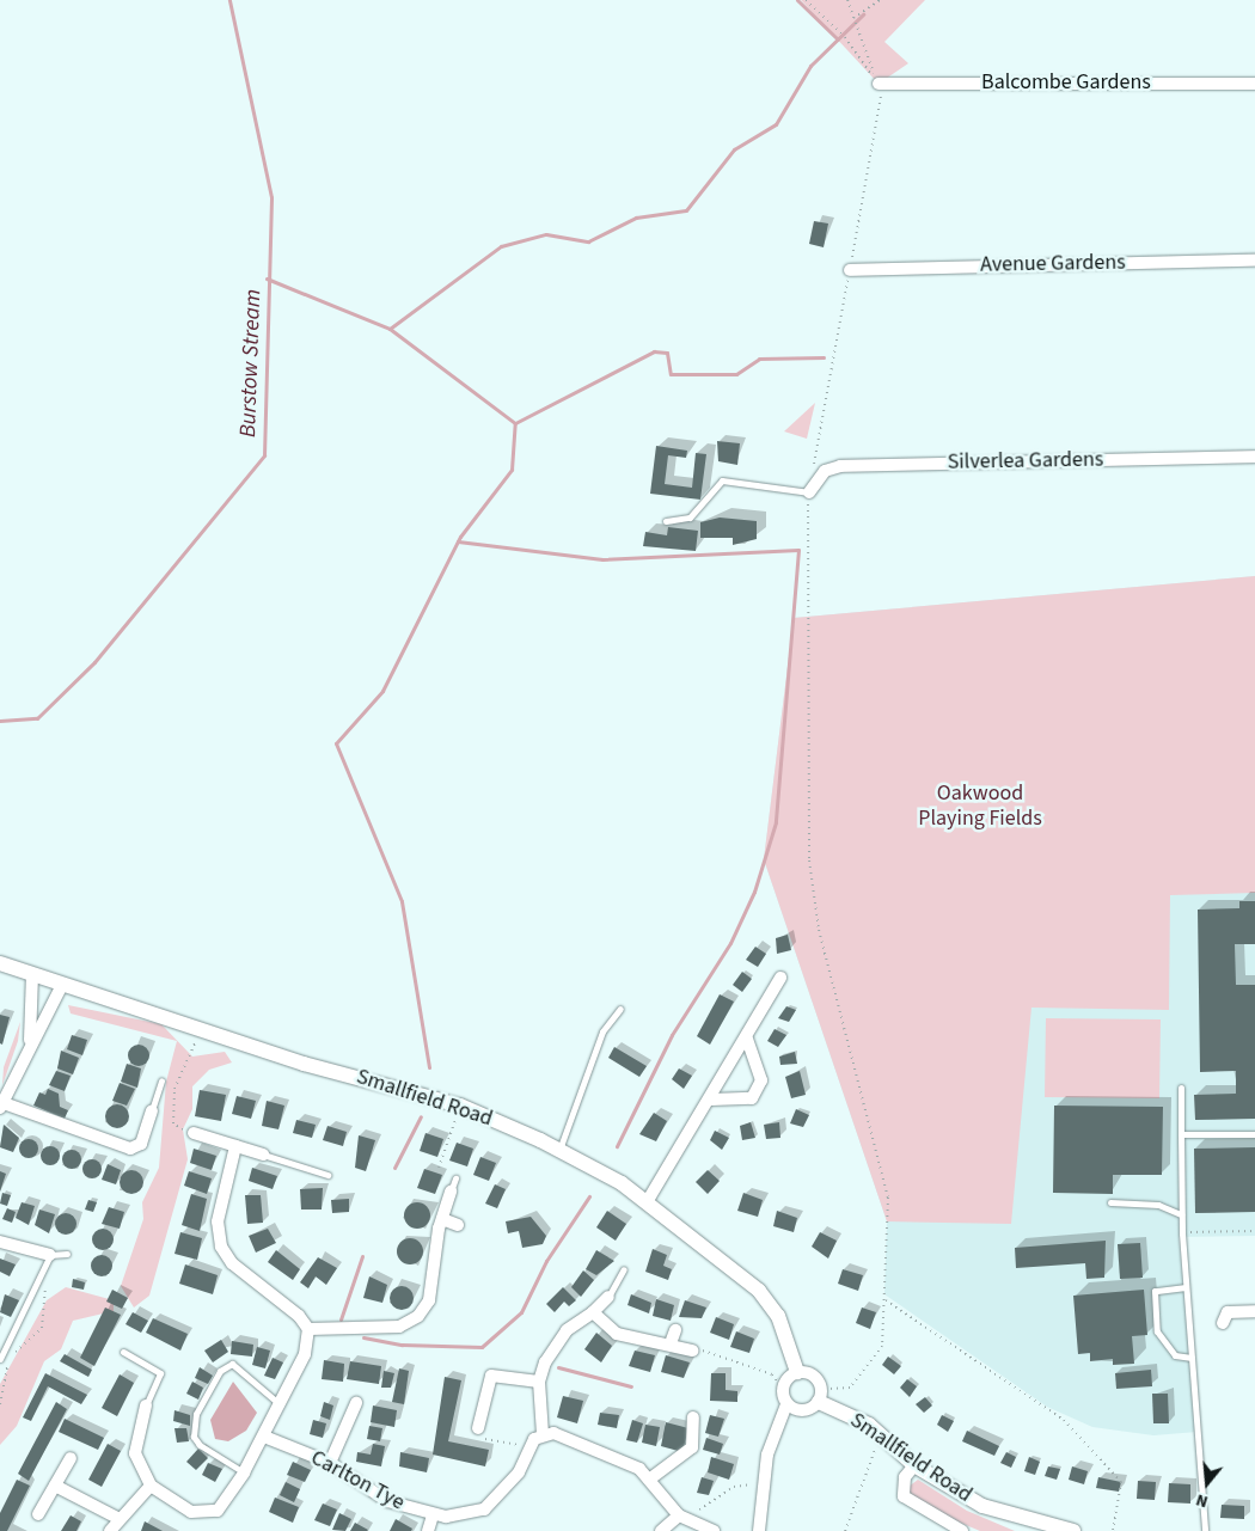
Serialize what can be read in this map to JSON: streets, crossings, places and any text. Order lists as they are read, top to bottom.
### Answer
{
  "streets": {
    "street": [
      "Balcombe Gardens",
      "Avenue Gardens",
      "Silverlea Gardens",
      "Smallfield Road",
      "Carlton Tye"
    ]
  },
  "water": ["Burstow Stream"],
  "parks": ["Oakwood Playing Fields"],
  "north": "bottom"
}
